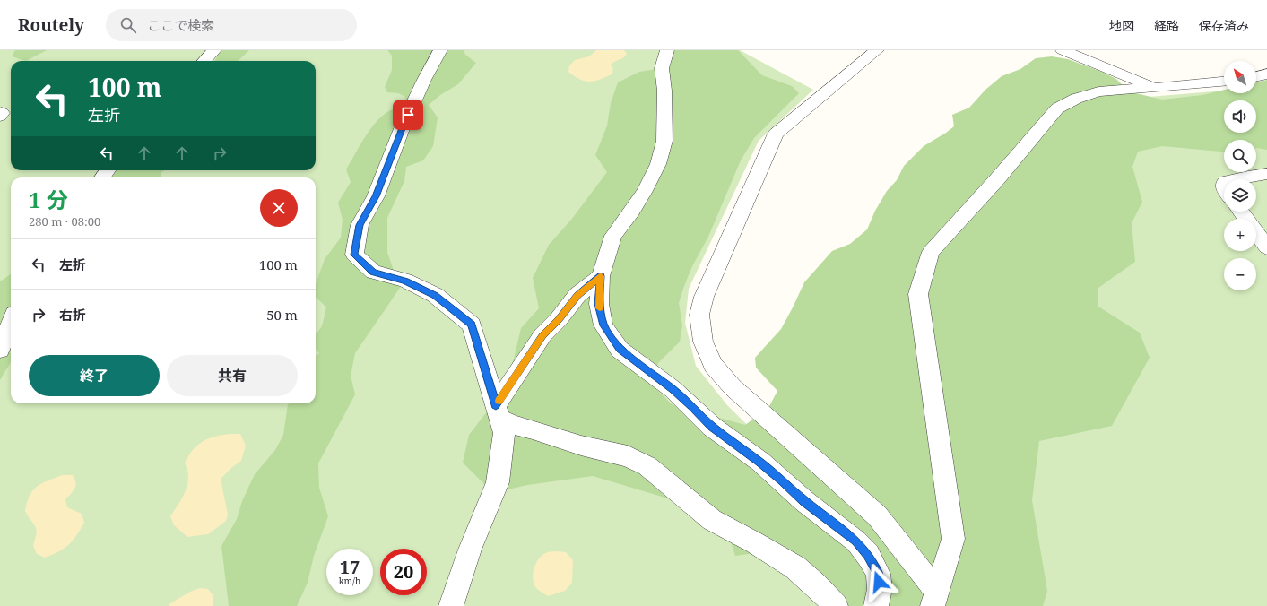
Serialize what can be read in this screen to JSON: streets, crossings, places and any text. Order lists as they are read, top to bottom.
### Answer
{
  "north": "top left",
  "page": {
    "header": "Routely",
    "search": "ここで検索",
    "nav": ["地図", "経路", "保存済み"],
    "map_buttons": ["+", "−"],
    "turn": ["100 m", "左折"],
    "heading": ["1 分", "280 m · 08:00"],
    "list": [
      {
        "name": "左折",
        "value": "100 m"
      },
      {
        "name": "右折",
        "value": "50 m"
      }
    ],
    "buttons": ["終了", "共有"],
    "speed": "17 km/h",
    "limit": "20"
  }
}
